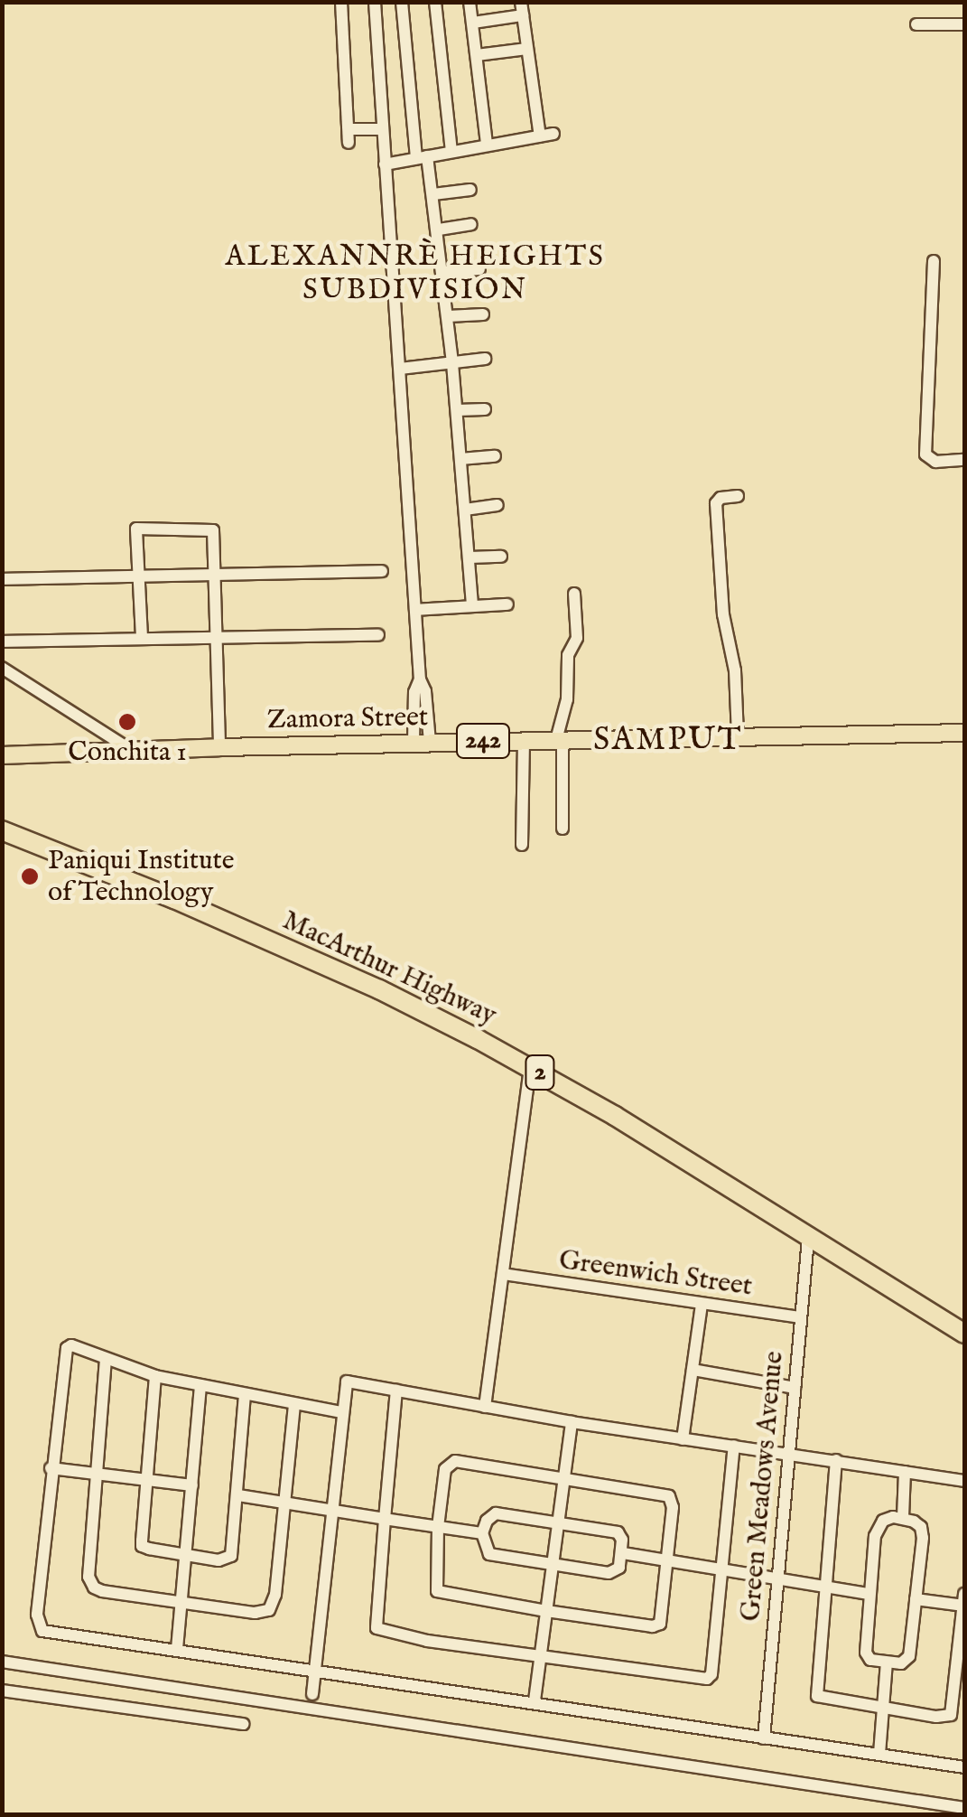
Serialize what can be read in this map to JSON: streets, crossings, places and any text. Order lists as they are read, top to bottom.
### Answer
{
  "streets": {
    "highway": ["MacArthur Highway", "2"],
    "main road": ["Zamora Street", "242"],
    "street": ["Greenwich Street", "Green Meadows Avenue"]
  },
  "crossings": [
    ["MacArthur Highway", "Green Meadows Avenue"],
    ["Greenwich Street", "Green Meadows Avenue"]
  ],
  "districts": ["ALEXANNRÈ HEIGHTS SUBDIVISION", "SAMPUT"],
  "places": ["Conchita 1", "Paniqui Institute of Technology"]
}
